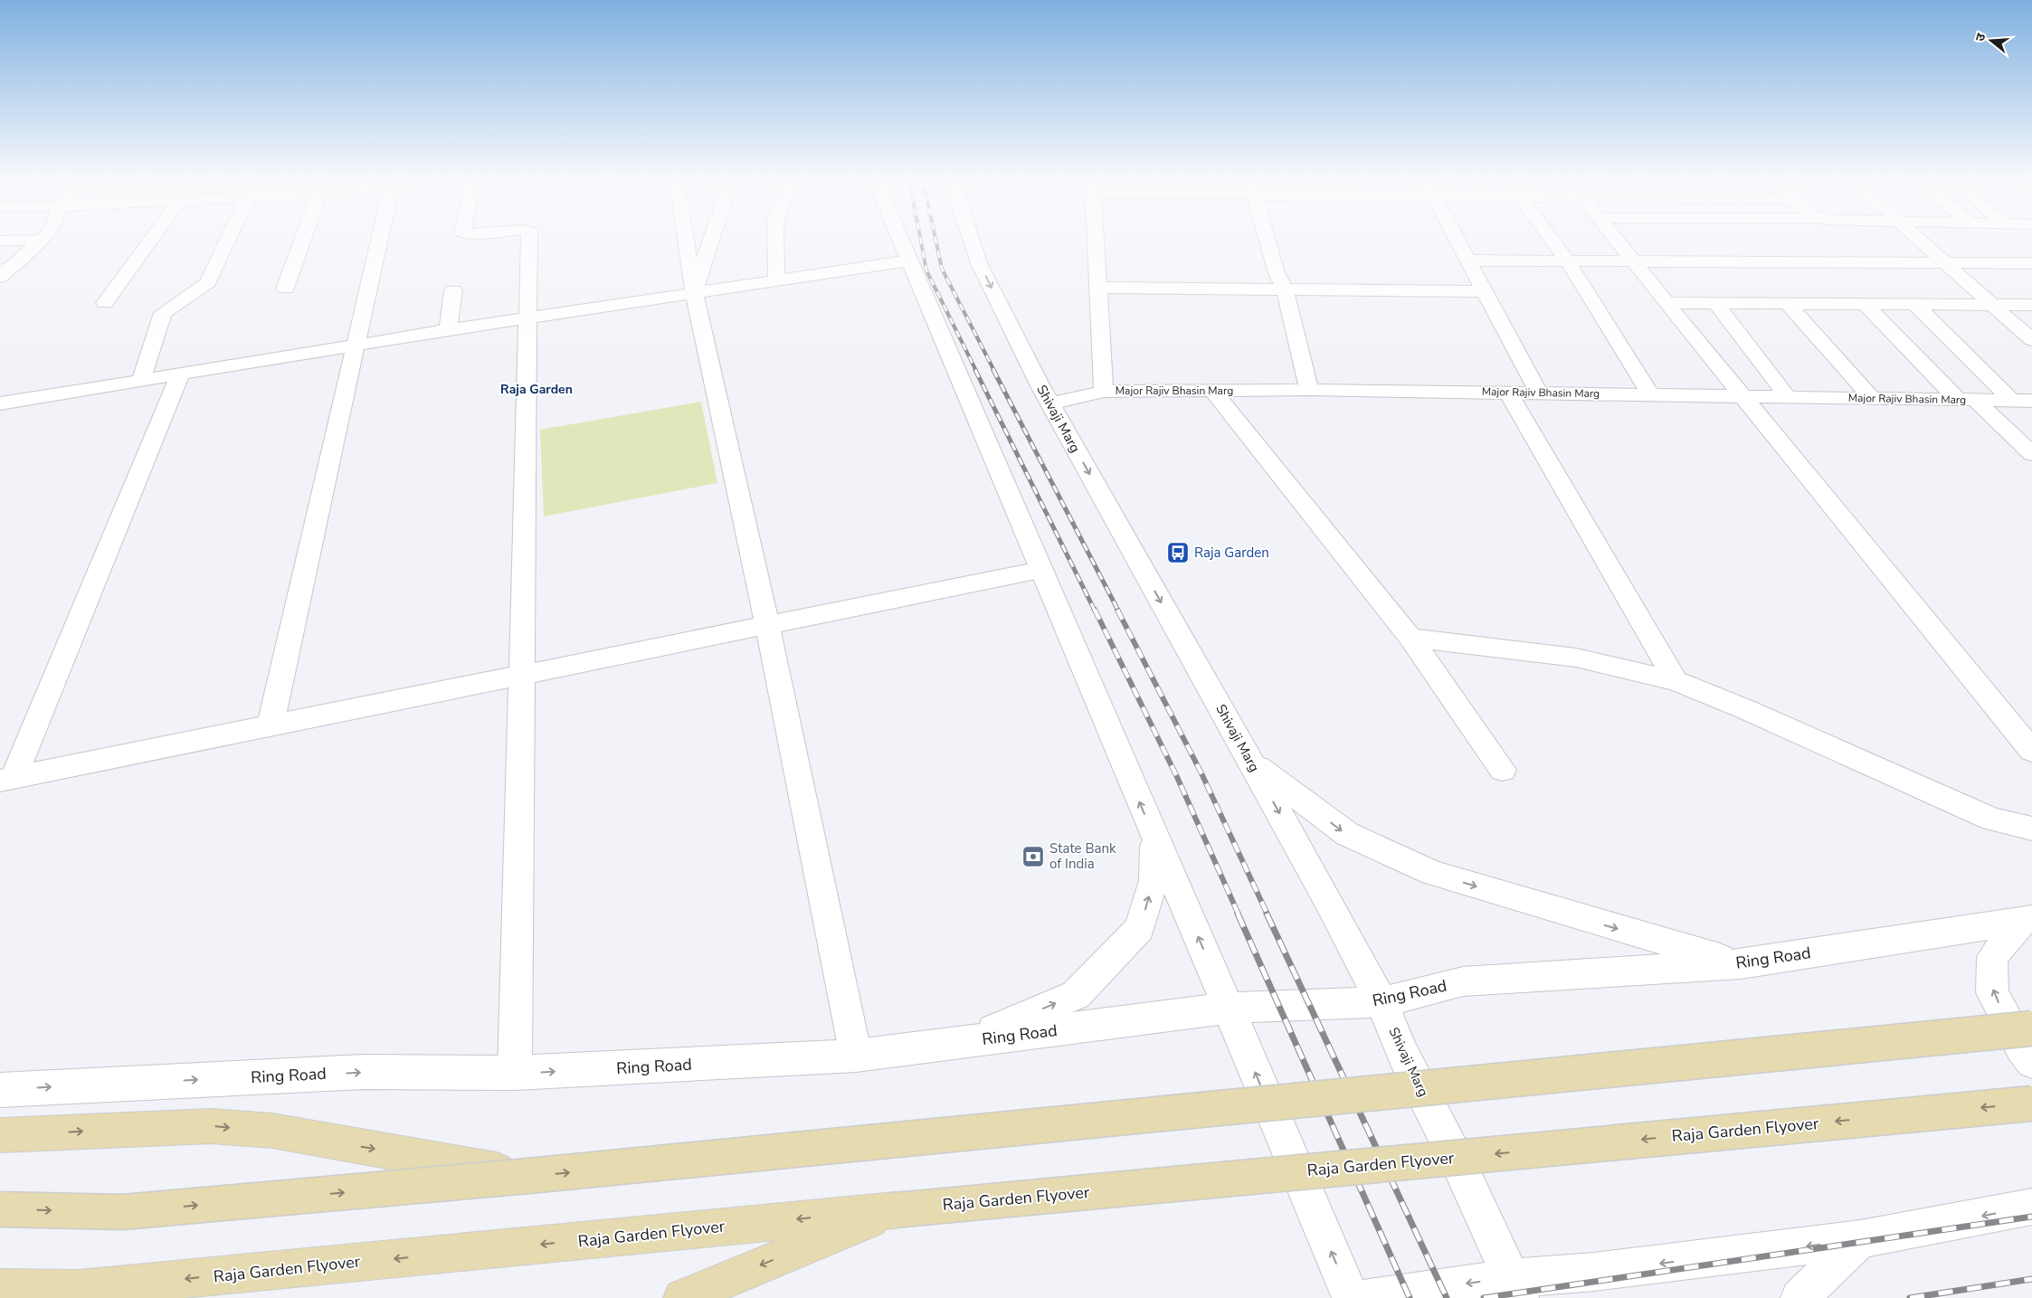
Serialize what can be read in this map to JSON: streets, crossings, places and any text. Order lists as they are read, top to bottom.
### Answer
{
  "streets": {
    "main road": ["Raja Garden Flyover"],
    "street": ["Major Rajiv Bhasin Marg", "Shivaji Marg", "Ring Road"]
  },
  "crossings": [
    ["Major Rajiv Bhasin Marg", "Shivaji Marg"],
    ["Shivaji Marg", "Ring Road"]
  ],
  "one_way": ["Ring Road"],
  "districts": ["Raja Garden"],
  "places": {
    "bus stop": ["Raja Garden"],
    "bank": ["State Bank of India"]
  },
  "north": "left"
}
